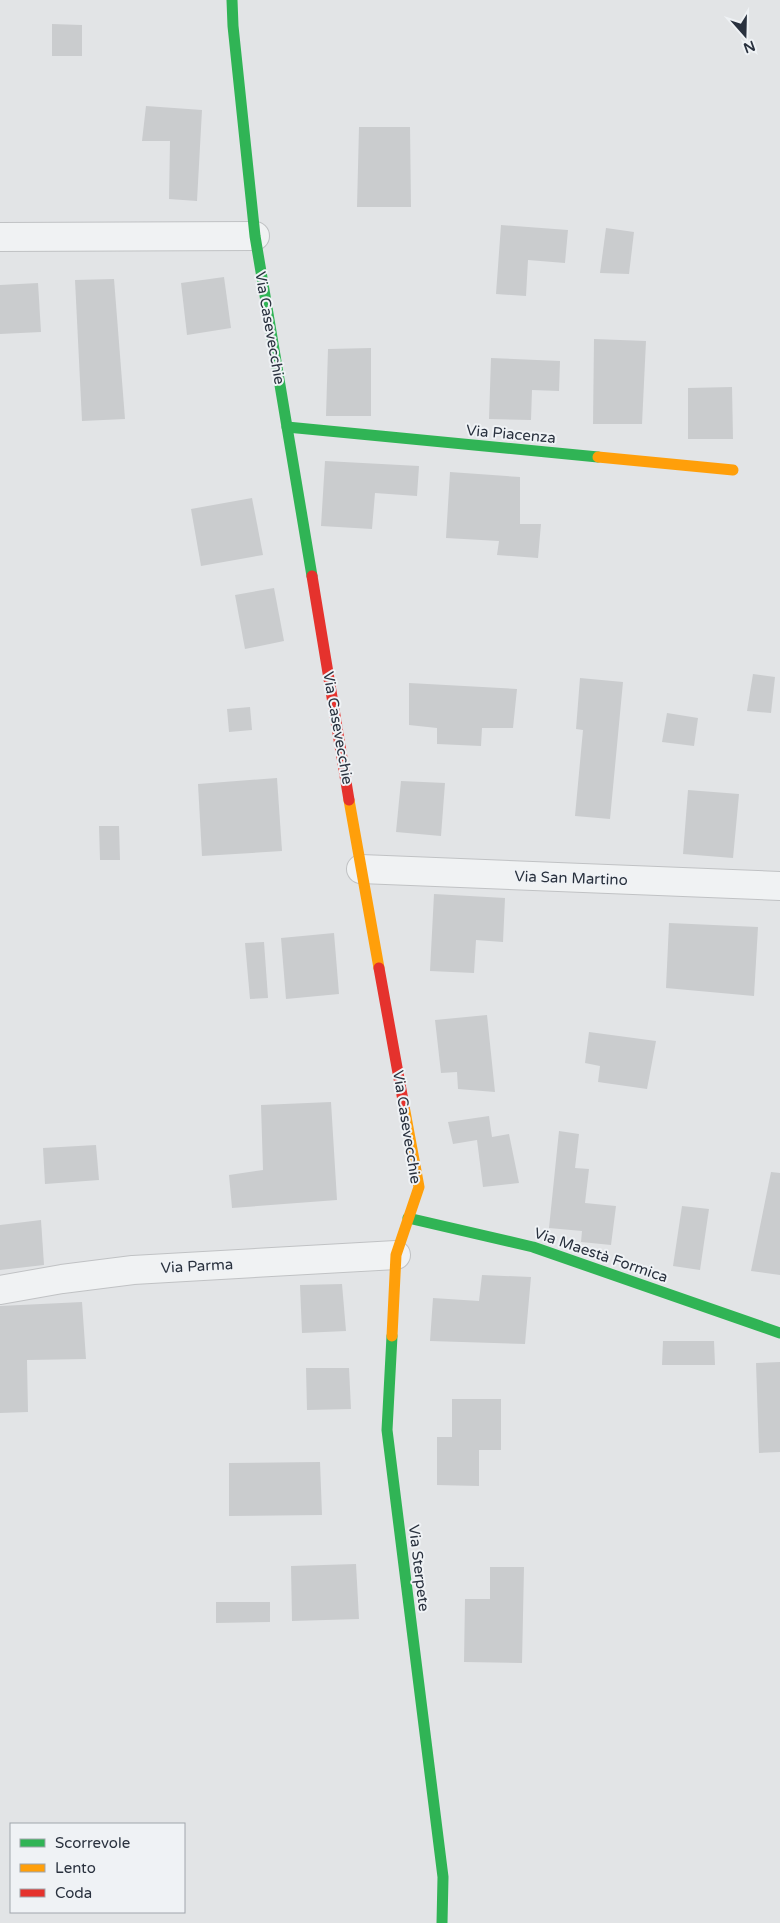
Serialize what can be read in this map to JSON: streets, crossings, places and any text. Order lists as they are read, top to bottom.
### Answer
{
  "streets": {
    "street": [
      "Via Casevecchie",
      "Via Piacenza",
      "Via San Martino",
      "Via Maestà Formica",
      "Via Parma",
      "Via Sterpete"
    ]
  },
  "crossings": [
    ["Via Casevecchie", "Via Piacenza"],
    ["Via Casevecchie", "Via San Martino"],
    ["Via Casevecchie", "Via Maestà Formica"],
    ["Via Casevecchie", "Via Sterpete"],
    ["Via Maestà Formica", "Via Sterpete"],
    ["Via Parma", "Via Sterpete"]
  ],
  "legend": ["Scorrevole", "Lento", "Coda"],
  "north": "bottom"
}
